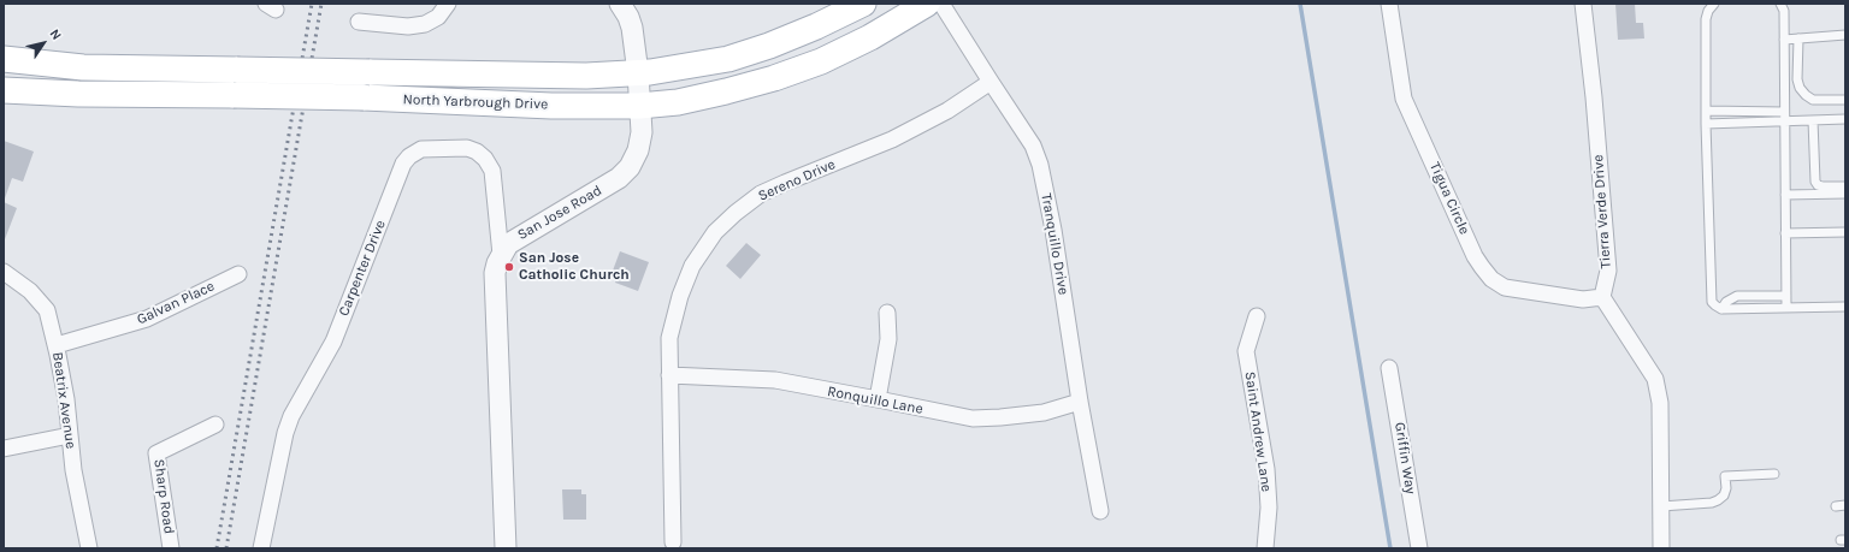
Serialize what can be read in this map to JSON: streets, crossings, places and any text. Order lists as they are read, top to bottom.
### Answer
{
  "streets": {
    "main road": ["North Yarbrough Drive"],
    "street": [
      "Sereno Drive",
      "Tigua Circle",
      "Tierra Verde Drive",
      "San Jose Road",
      "Tranquillo Drive",
      "Carpenter Drive",
      "Galvan Place",
      "Beatrix Avenue",
      "Ronquillo Lane",
      "Saint Andrew Lane",
      "Griffin Way",
      "Sharp Road"
    ]
  },
  "crossings": [
    ["North Yarbrough Drive", "San Jose Road"],
    ["Sereno Drive", "Tranquillo Drive"],
    ["Sereno Drive", "Ronquillo Lane"],
    ["Tigua Circle", "Tierra Verde Drive"],
    ["San Jose Road", "Carpenter Drive"],
    ["Tranquillo Drive", "Ronquillo Lane"],
    ["Galvan Place", "Beatrix Avenue"]
  ],
  "places": ["San Jose Catholic Church"],
  "north": "top right"
}
